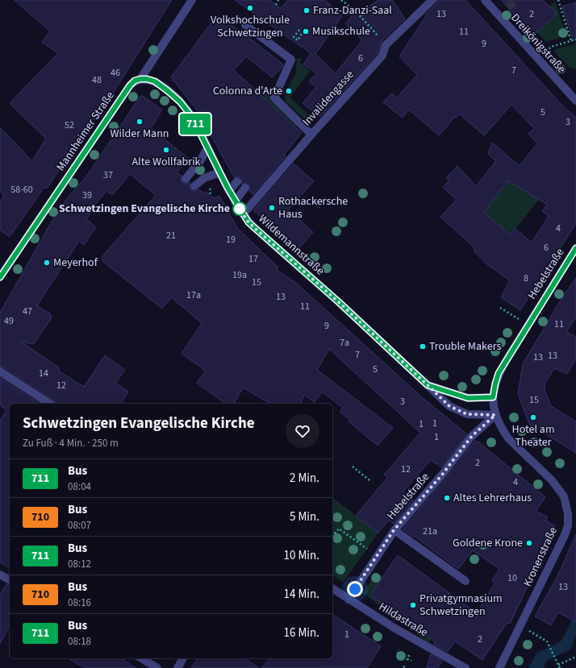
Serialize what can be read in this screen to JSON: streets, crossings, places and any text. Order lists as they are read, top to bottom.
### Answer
{
  "streets": {
    "street": [
      "Dreikönigstraße",
      "Invalidengasse",
      "Mannheimer Straße",
      "Wildemannstraße",
      "Hebelstraße",
      "Kronenstraße",
      "Hildastraße"
    ]
  },
  "crossings": [
    ["Invalidengasse", "Wildemannstraße"],
    ["Mannheimer Straße", "Wildemannstraße"],
    ["Wildemannstraße", "Hebelstraße"],
    ["Wildemannstraße", "Kronenstraße"],
    ["Hebelstraße", "Kronenstraße"],
    ["Hebelstraße", "Hildastraße"]
  ],
  "places": [
    "Volkshochschule Schwetzingen",
    "Franz-Danzi-Saal",
    "Musikschule",
    "Colonna d'Arte",
    "Wilder Mann",
    "Alte Wollfabrik",
    "Rothackersche Haus",
    "Schwetzingen Evangelische Kirche",
    "Meyerhof",
    "Trouble Makers",
    "Hotel am Theater",
    "Altes Lehrerhaus",
    "Goldene Krone",
    "Privatgymnasium Schwetzingen"
  ],
  "lines": ["bus line 711"],
  "house_numbers": [
    "13",
    "2",
    "11",
    "9",
    "6",
    "7",
    "46",
    "48",
    "5",
    "3",
    "52",
    "37",
    "58-60",
    "39",
    "4",
    "21",
    "19",
    "6",
    "17",
    "19a",
    "8",
    "15",
    "17a",
    "13",
    "11",
    "47",
    "49",
    "11",
    "9",
    "7a",
    "7",
    "13",
    "13",
    "5",
    "14",
    "12",
    "15",
    "3",
    "1",
    "1",
    "1",
    "2",
    "12",
    "4",
    "21a",
    "10",
    "13",
    "1",
    "2"
  ],
  "page": {
    "on_map": "711",
    "heading": ["Schwetzingen Evangelische Kirche", "Zu Fuß · 4 Min. · 250 m"],
    "list": [
      {
        "mark": "711",
        "name": "Bus",
        "note": "08:04",
        "value": "2 Min."
      },
      {
        "mark": "710",
        "name": "Bus",
        "note": "08:07",
        "value": "5 Min."
      },
      {
        "mark": "711",
        "name": "Bus",
        "note": "08:12",
        "value": "10 Min."
      },
      {
        "mark": "710",
        "name": "Bus",
        "note": "08:16",
        "value": "14 Min."
      },
      {
        "mark": "711",
        "name": "Bus",
        "note": "08:18",
        "value": "16 Min."
      }
    ]
  }
}
